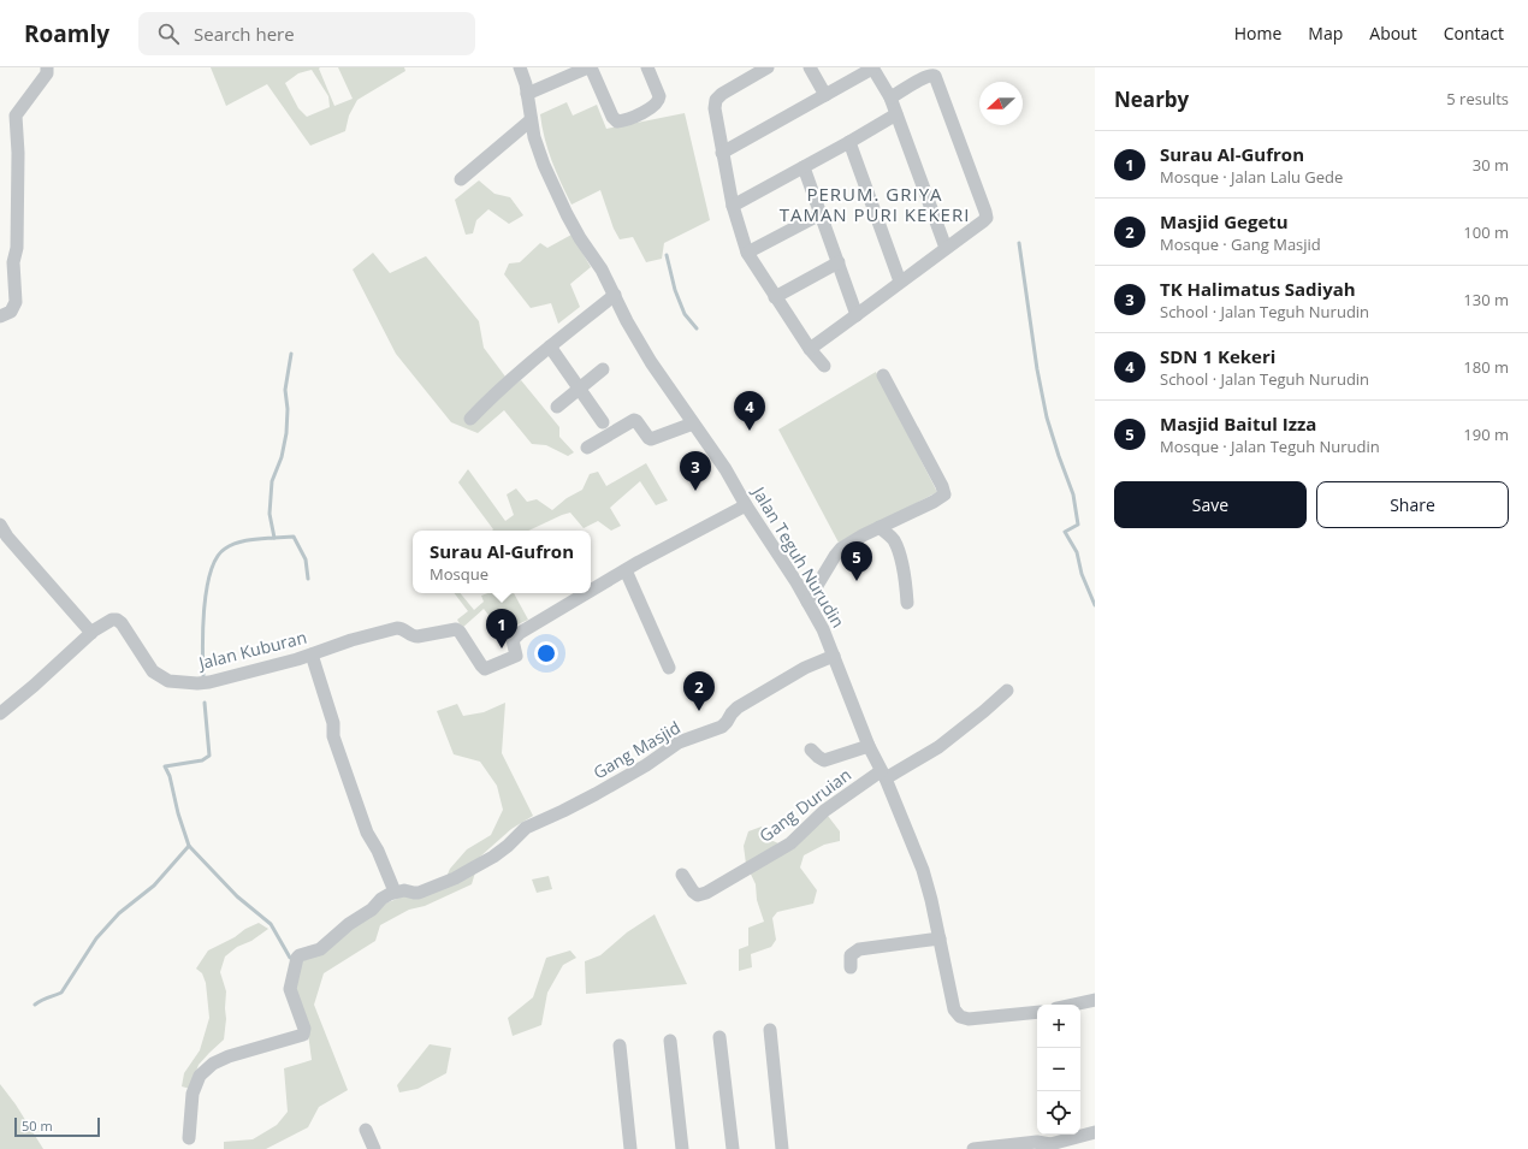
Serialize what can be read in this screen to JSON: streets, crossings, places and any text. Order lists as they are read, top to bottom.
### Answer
{
  "streets": {
    "street": [
      "Jalan Teguh Nurudin",
      "Jalan Kuburan",
      "Gang Masjid",
      "Gang Duruian"
    ]
  },
  "crossings": [
    ["Jalan Teguh Nurudin", "Gang Masjid"],
    ["Jalan Teguh Nurudin", "Gang Duruian"]
  ],
  "districts": ["PERUM. GRIYA TAMAN PURI KEKERI"],
  "scale_bar": "50 m",
  "north": "left",
  "page": {
    "header": "Roamly",
    "search": "Search here",
    "nav": [
      "Home",
      "Map",
      "About",
      "Contact"
    ],
    "heading": ["Nearby", "5 results"],
    "list": [
      {
        "mark": "1",
        "name": "Surau Al-Gufron",
        "note": "Mosque · Jalan Lalu Gede",
        "value": "30 m"
      },
      {
        "mark": "2",
        "name": "Masjid Gegetu",
        "note": "Mosque · Gang Masjid",
        "value": "100 m"
      },
      {
        "mark": "3",
        "name": "TK Halimatus Sadiyah",
        "note": "School · Jalan Teguh Nurudin",
        "value": "130 m"
      },
      {
        "mark": "4",
        "name": "SDN 1 Kekeri",
        "note": "School · Jalan Teguh Nurudin",
        "value": "180 m"
      },
      {
        "mark": "5",
        "name": "Masjid Baitul Izza",
        "note": "Mosque · Jalan Teguh Nurudin",
        "value": "190 m"
      }
    ],
    "pins": [
      "4",
      "3",
      "5",
      "1",
      "2"
    ],
    "buttons": ["Save", "Share"],
    "popup": ["Surau Al-Gufron", "Mosque"],
    "map_buttons": ["+", "−"],
    "scale": "50 m"
  }
}
